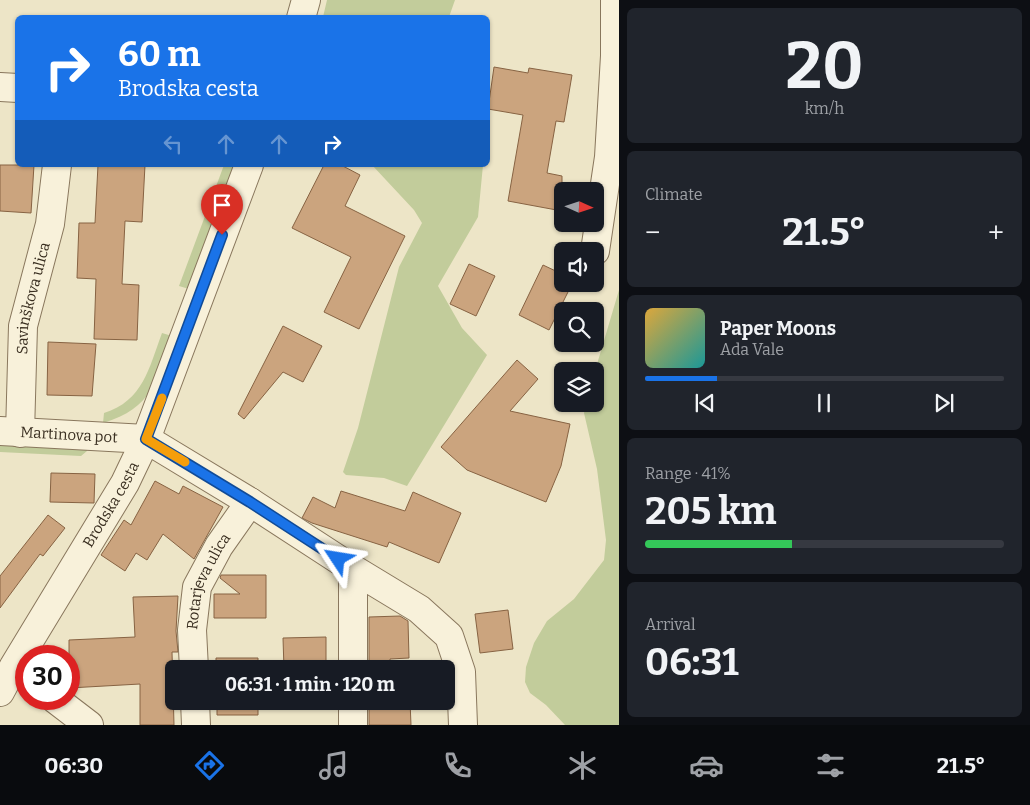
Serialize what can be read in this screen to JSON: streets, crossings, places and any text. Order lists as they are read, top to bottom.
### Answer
{
  "streets": {
    "street": [
      "Savinškova ulica",
      "Martinova pot",
      "Brodska cesta",
      "Rotarjeva ulica"
    ]
  },
  "crossings": [
    ["Savinškova ulica", "Martinova pot"],
    ["Martinova pot", "Brodska cesta"],
    ["Martinova pot", "Rotarjeva ulica"]
  ],
  "north": "right",
  "page": {
    "tile": [
      ["20", "km/h"],
      "Climate",
      ["Range · 41%", "205 km"],
      ["Arrival", "06:31"]
    ],
    "turn": ["60 m", "Brodska cesta"],
    "heat": ["−", "21.5°", "+"],
    "song": ["Paper Moons", "Ada Vale"],
    "limit": "30",
    "trip": "06:31 · 1 min · 120 m",
    "tabs": ["06:30", "21.5°"]
  }
}
